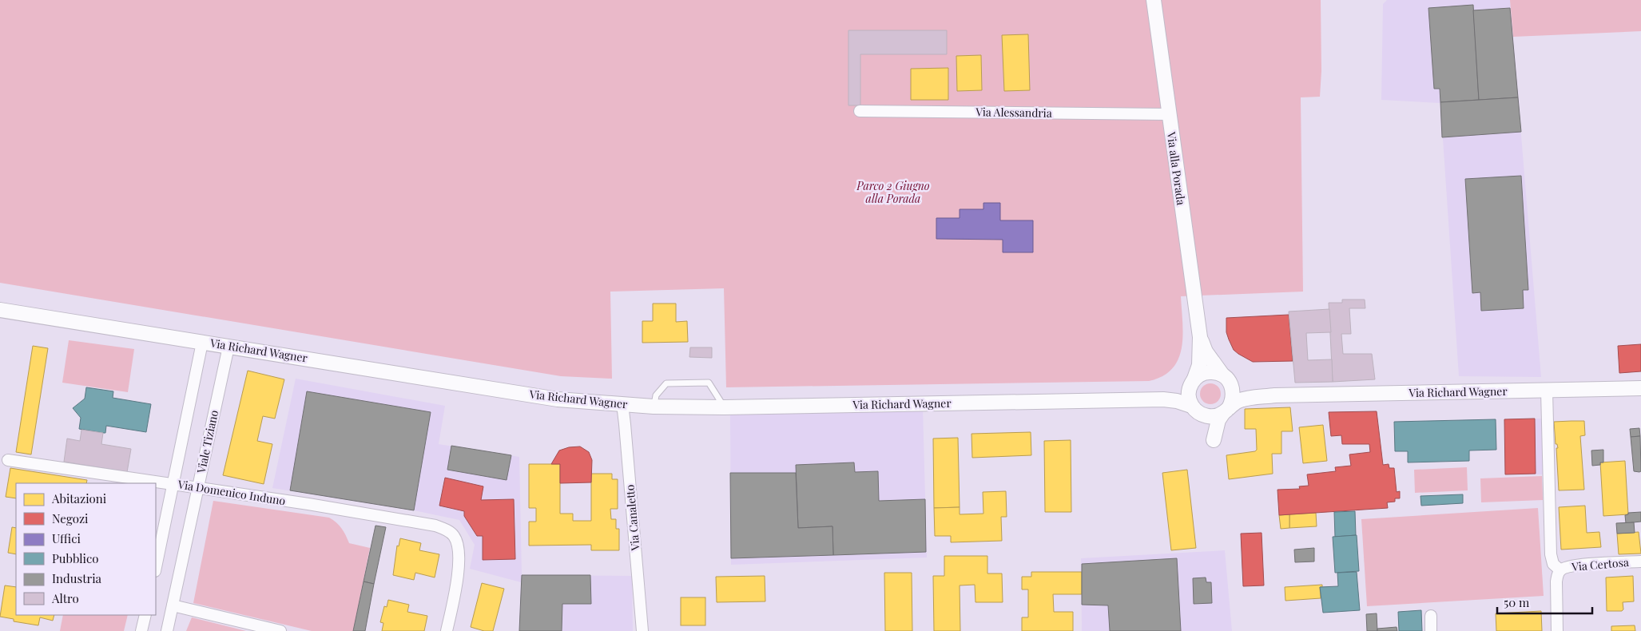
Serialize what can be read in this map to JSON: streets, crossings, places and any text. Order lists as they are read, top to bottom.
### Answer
{
  "streets": {
    "street": [
      "Via Alessandria",
      "Via alla Porada",
      "Via Richard Wagner",
      "Viale Tiziano",
      "Via Domenico Induno",
      "Via Canaletto",
      "Via Certosa"
    ]
  },
  "crossings": [
    ["Via Alessandria", "Via alla Porada"],
    ["Via alla Porada", "Via Richard Wagner"],
    ["Via Richard Wagner", "Viale Tiziano"],
    ["Via Richard Wagner", "Via Canaletto"],
    ["Viale Tiziano", "Via Domenico Induno"]
  ],
  "parks": ["Parco 2 Giugno alla Porada"],
  "legend": [
    "Abitazioni",
    "Negozi",
    "Uffici",
    "Pubblico",
    "Industria",
    "Altro"
  ],
  "scale_bar": "50 m"
}
